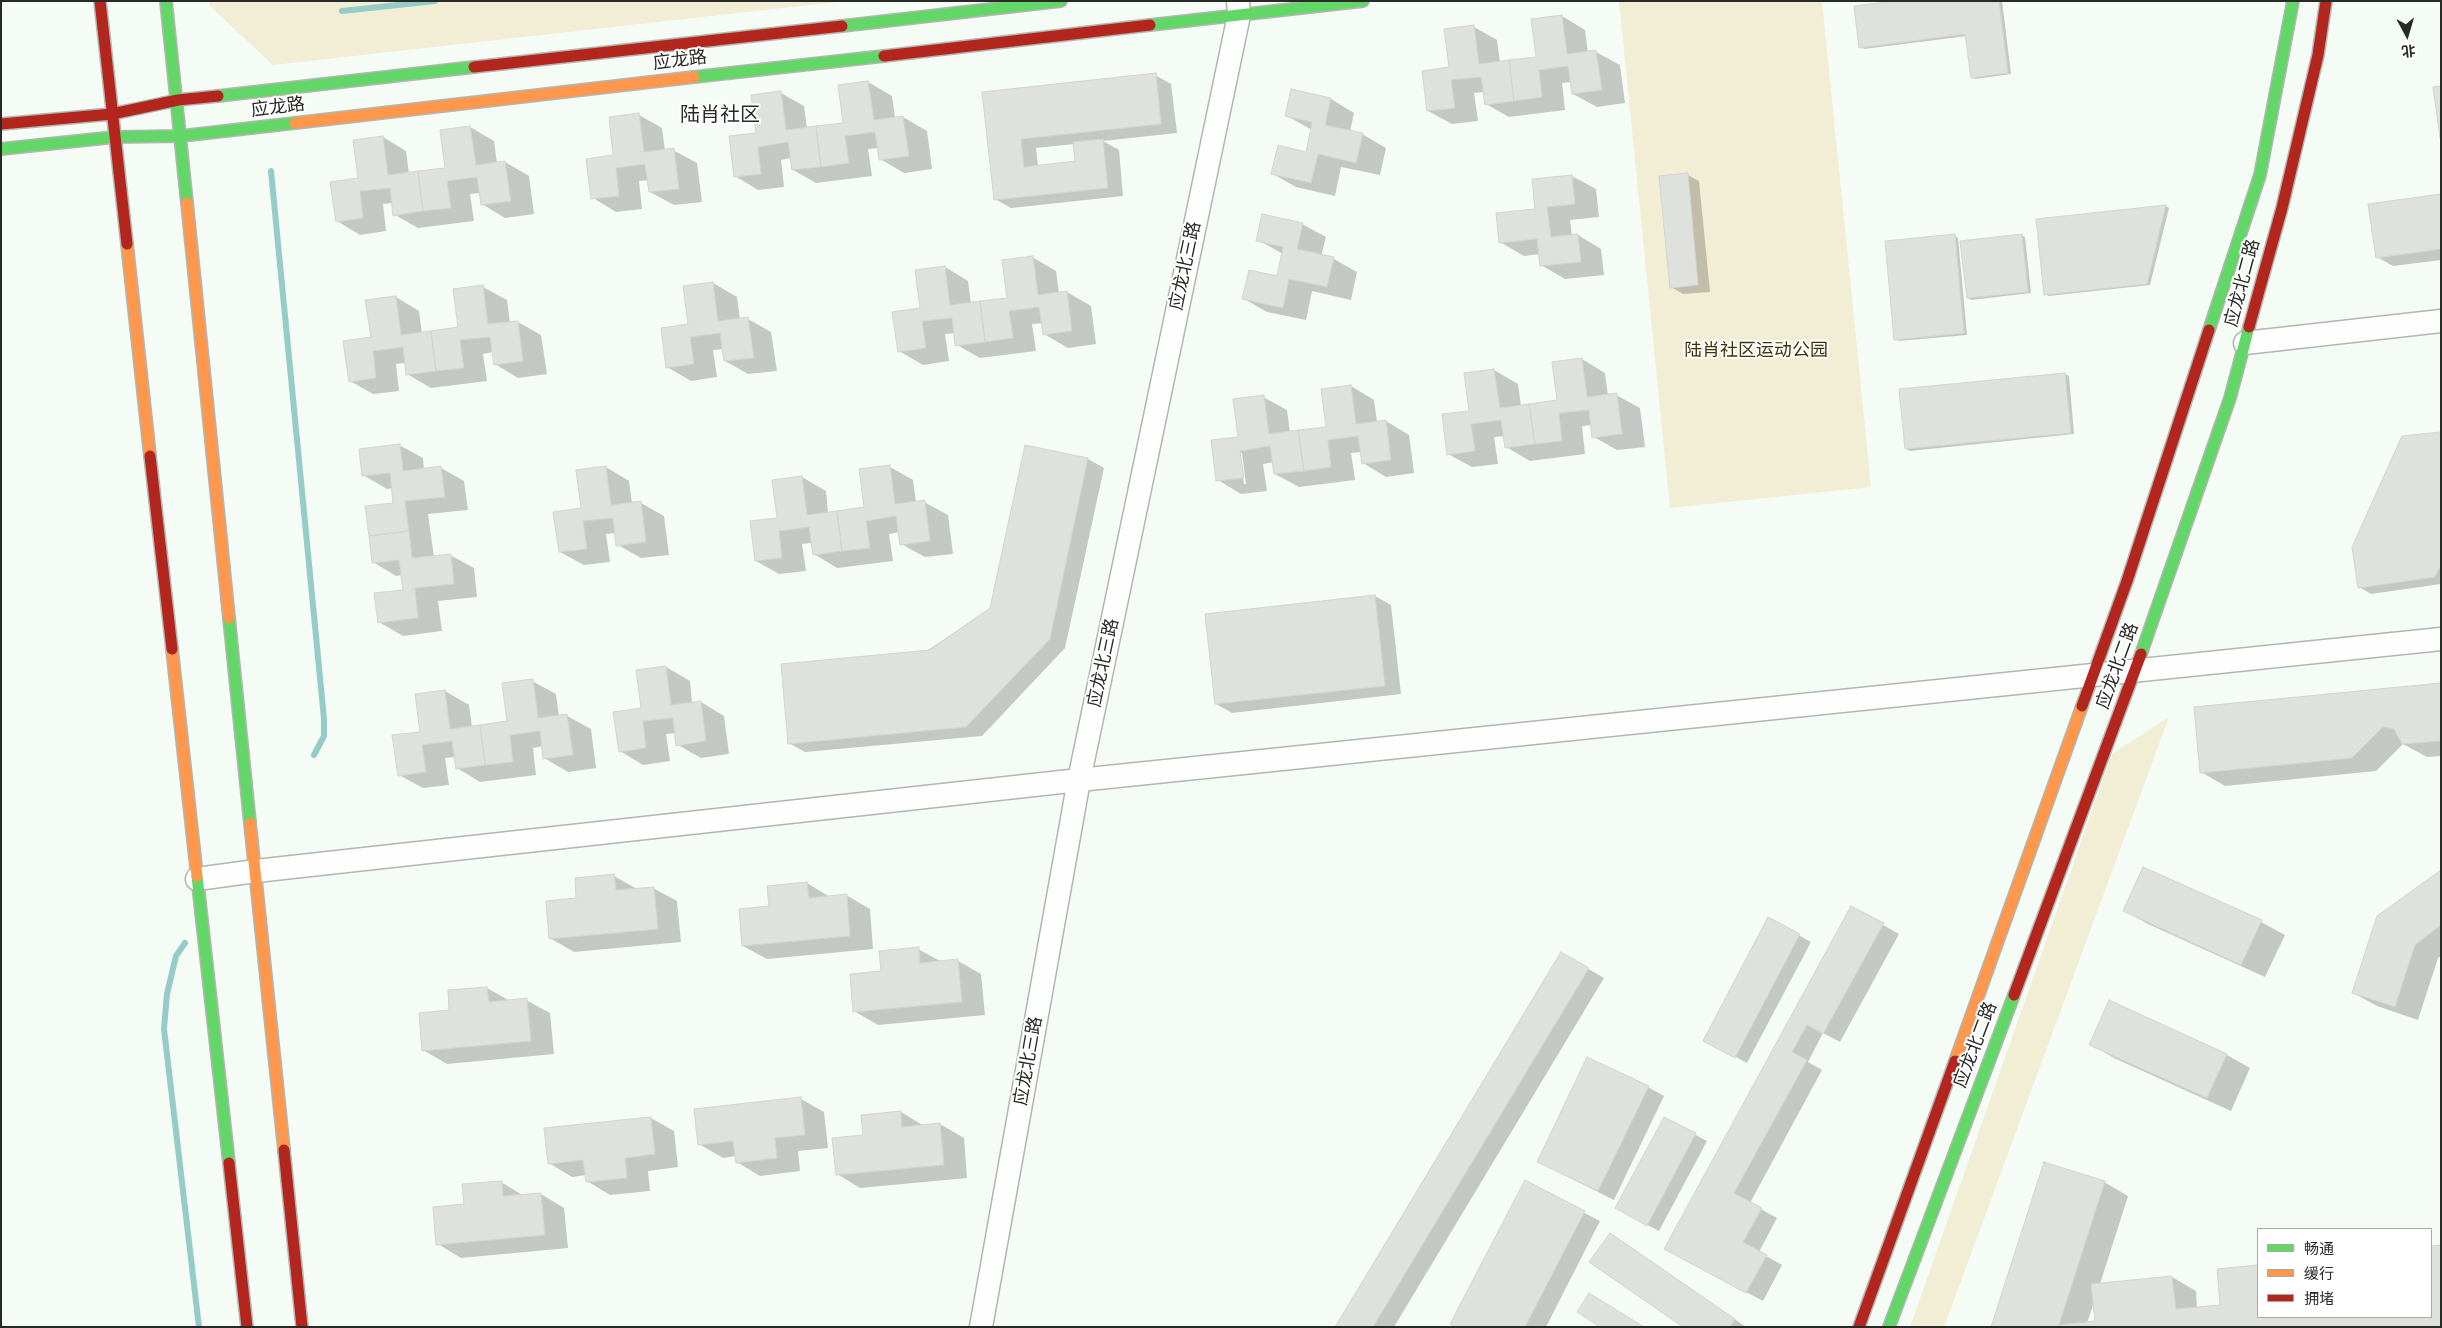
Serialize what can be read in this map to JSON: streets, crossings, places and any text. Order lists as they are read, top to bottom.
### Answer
{
  "streets": {
    "main road": ["应龙路", "应龙北二路"],
    "street": ["应龙北三路"]
  },
  "crossings": [
    ["应龙路", "应龙北三路"]
  ],
  "districts": ["陆肖社区"],
  "parks": ["陆肖社区运动公园"],
  "legend": ["畅通", "缓行", "拥堵"],
  "north": "bottom"
}
